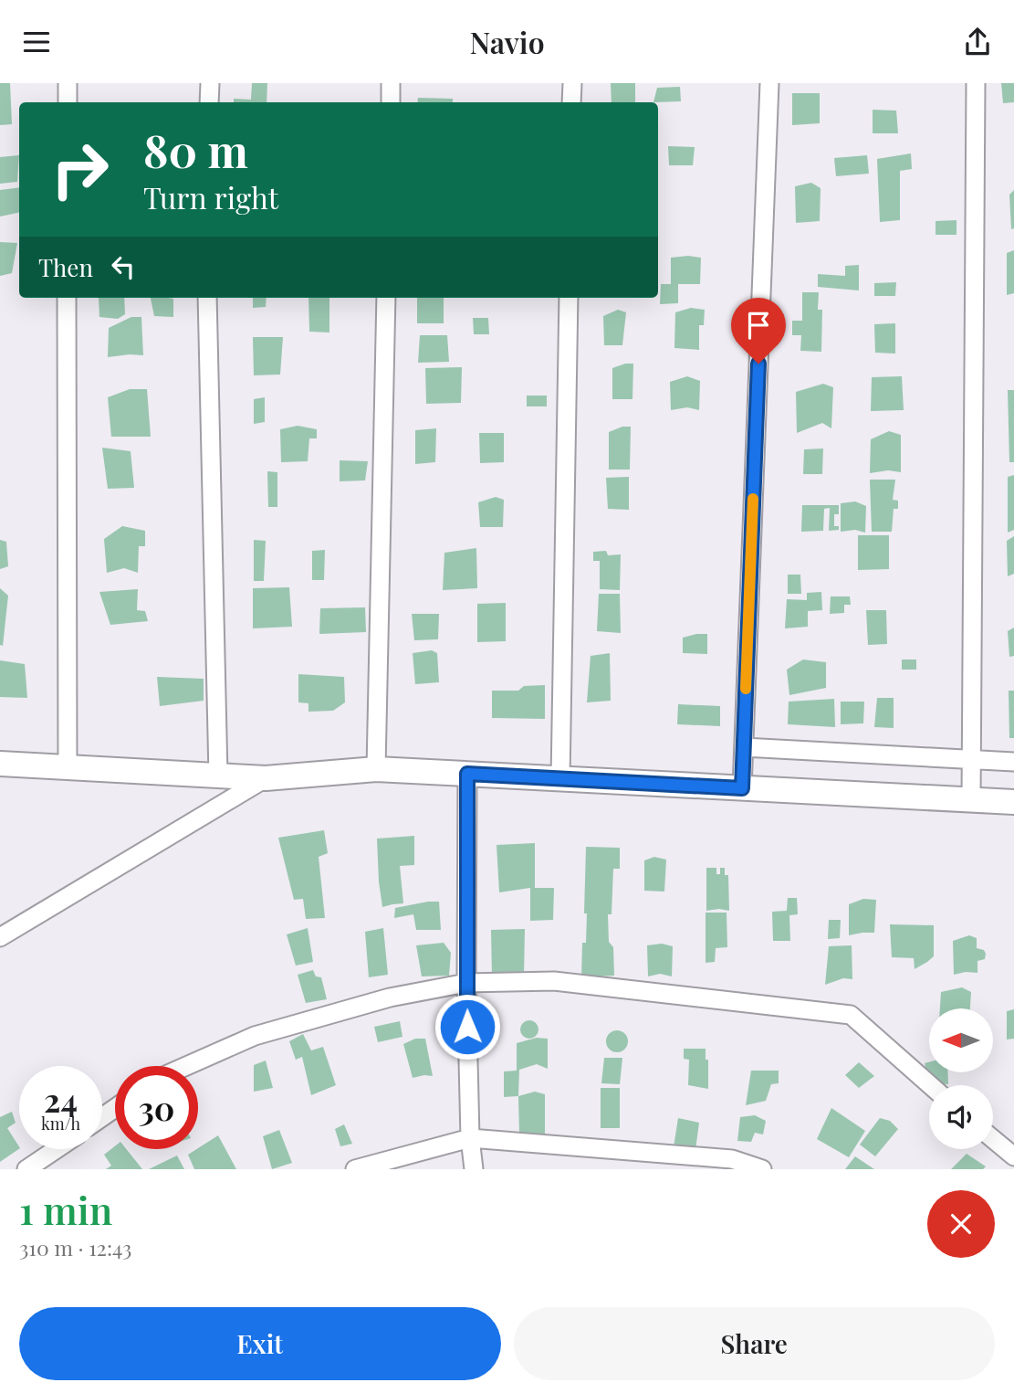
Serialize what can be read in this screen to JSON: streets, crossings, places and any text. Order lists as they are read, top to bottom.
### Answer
{
  "north": "left",
  "page": {
    "header": "Navio",
    "turn": ["80 m", "Turn right"],
    "then": "Then",
    "speed": "24 km/h",
    "limit": "30",
    "heading": ["1 min", "310 m · 12:43"],
    "buttons": ["Exit", "Share"]
  }
}
